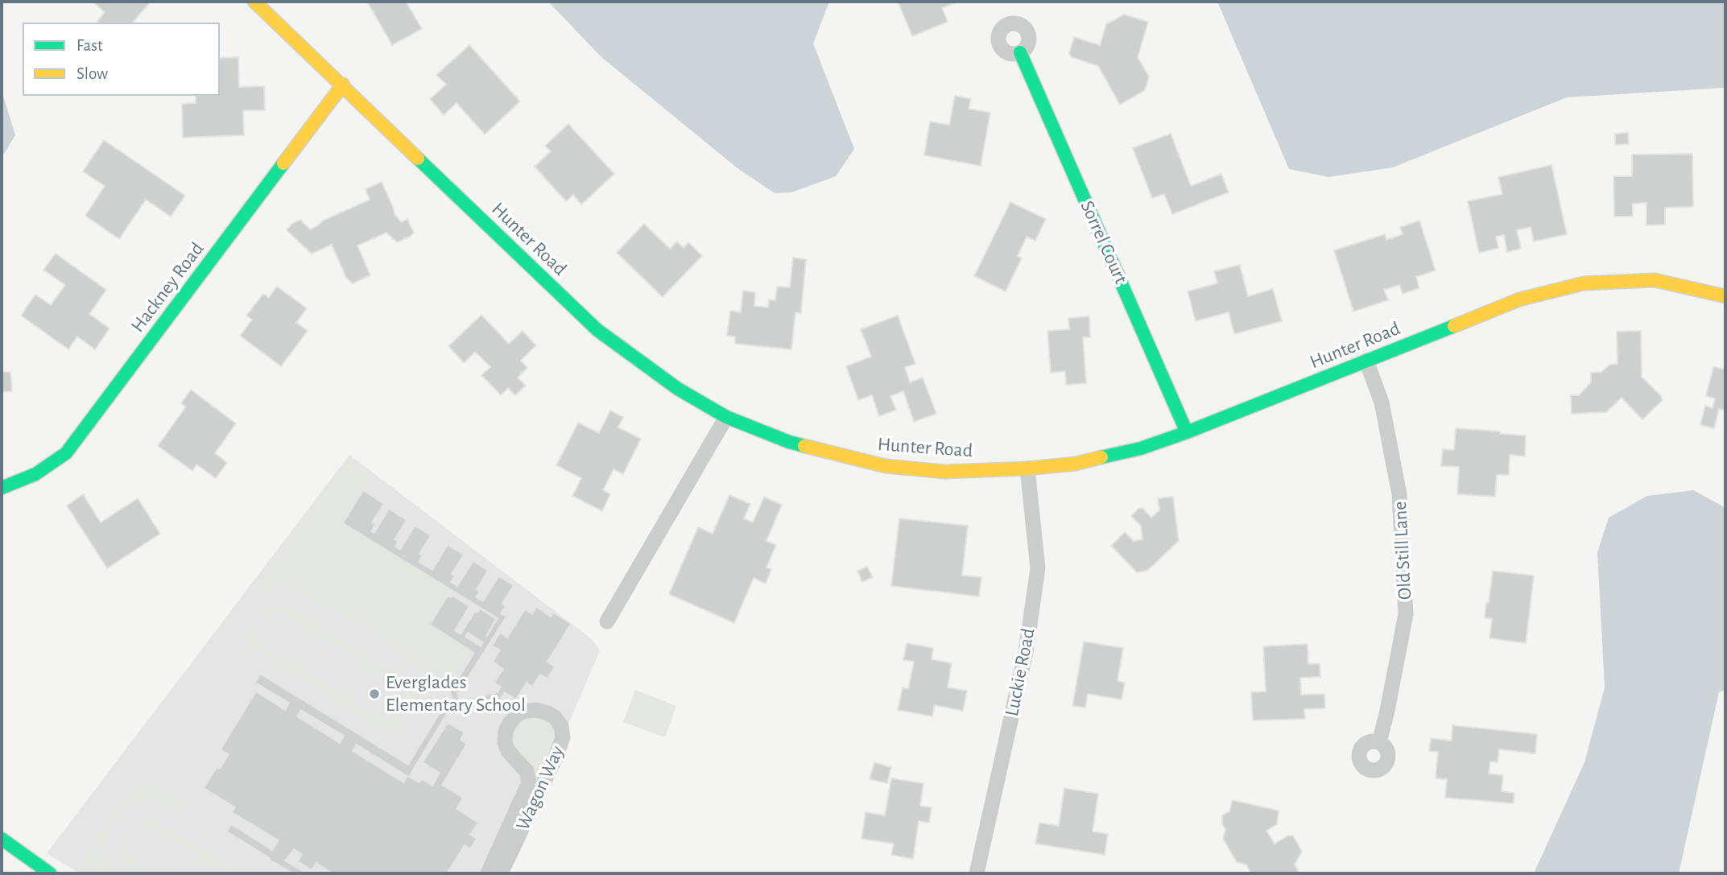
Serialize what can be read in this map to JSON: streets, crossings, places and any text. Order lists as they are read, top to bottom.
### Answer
{
  "streets": {
    "street": [
      "Hunter Road",
      "Sorrel Court",
      "Hackney Road",
      "Old Still Lane",
      "Luckie Road",
      "Wagon Way"
    ]
  },
  "crossings": [
    ["Hunter Road", "Sorrel Court"],
    ["Hunter Road", "Hackney Road"],
    ["Hunter Road", "Old Still Lane"],
    ["Hunter Road", "Luckie Road"]
  ],
  "places": ["Everglades Elementary School"],
  "legend": ["Fast", "Slow"]
}
